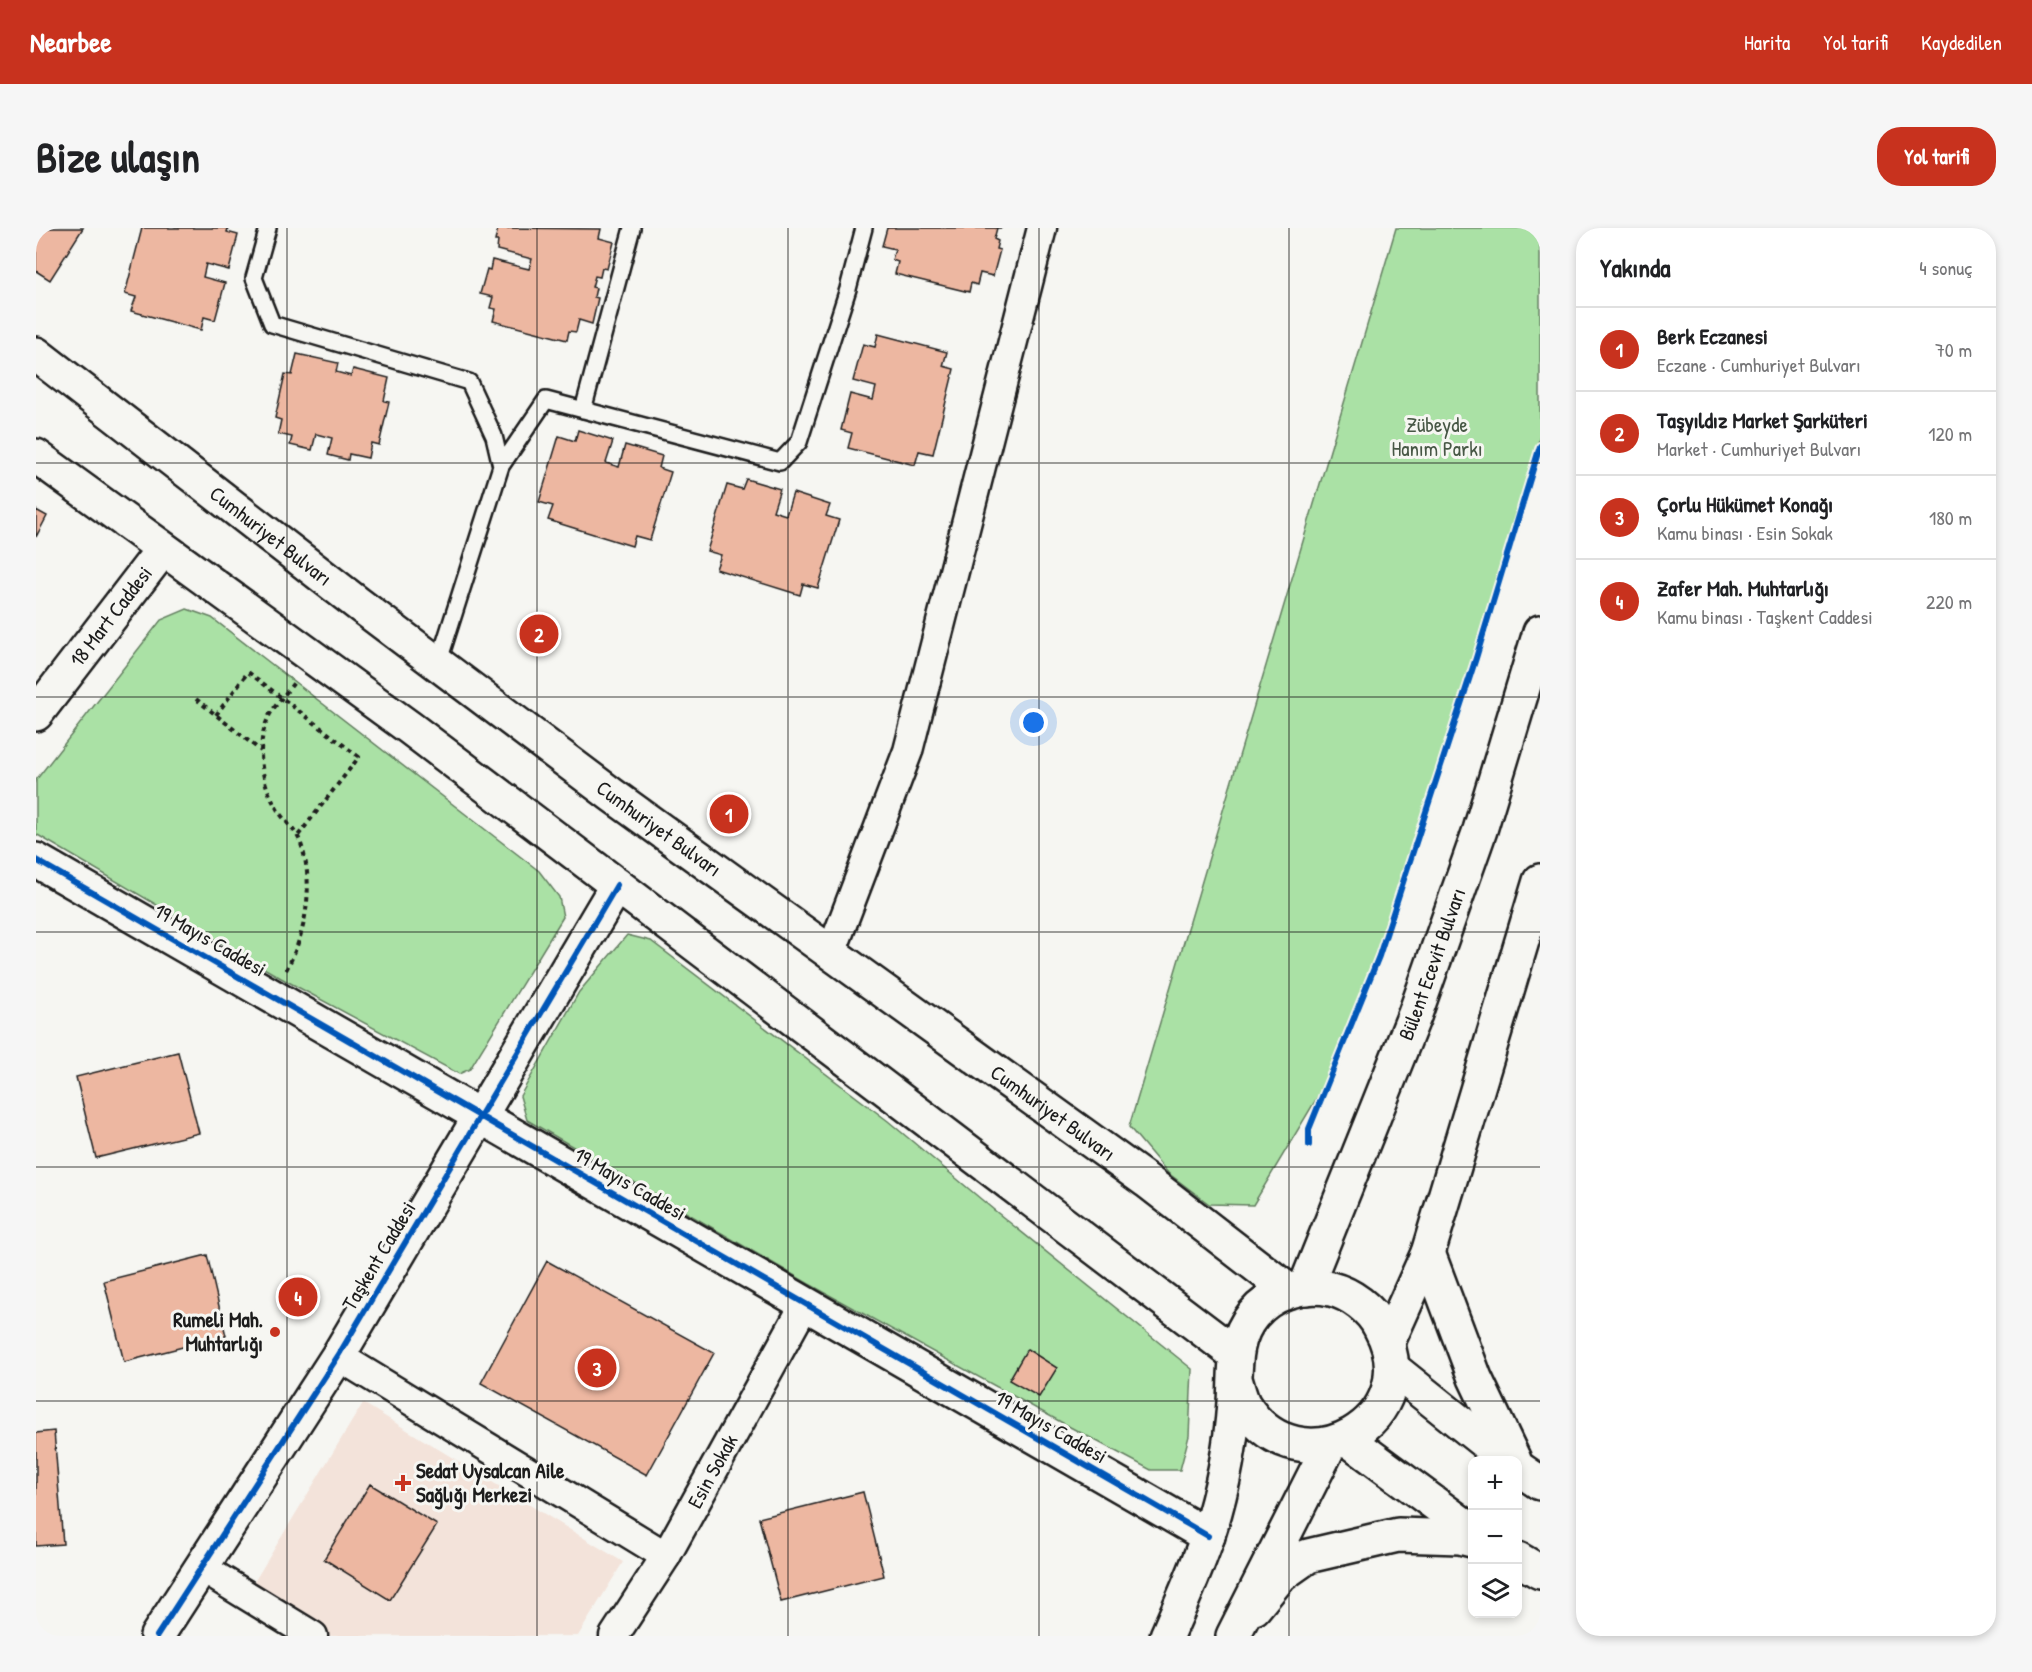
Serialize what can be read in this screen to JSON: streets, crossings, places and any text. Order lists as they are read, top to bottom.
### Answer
{
  "streets": {
    "main road": [
      "Cumhuriyet Bulvarı",
      "18 Mart Caddesi",
      "19 Mayıs Caddesi",
      "Bülent Ecevit Bulvarı",
      "Taşkent Caddesi"
    ],
    "street": ["Esin Sokak"]
  },
  "crossings": [
    ["Cumhuriyet Bulvarı", "Bülent Ecevit Bulvarı"],
    ["19 Mayıs Caddesi", "Taşkent Caddesi"],
    ["19 Mayıs Caddesi", "Esin Sokak"]
  ],
  "parks": ["Zübeyde Hanım Parkı"],
  "places": {
    "other": ["Rumeli Mah. Muhtarlığı"],
    "health": ["Sedat Uysalcan Aile Sağlığı Merkezi"]
  },
  "page": {
    "header": "Nearbee",
    "nav": ["Harita", "Yol tarifi", "Kaydedilen"],
    "buttons": "Yol tarifi",
    "title": "Bize ulaşın",
    "heading": ["Yakında", "4 sonuç"],
    "list": [
      {
        "mark": "1",
        "name": "Berk Eczanesi",
        "note": "Eczane · Cumhuriyet Bulvarı",
        "value": "70 m"
      },
      {
        "mark": "2",
        "name": "Taşyıldız Market Şarküteri",
        "note": "Market · Cumhuriyet Bulvarı",
        "value": "120 m"
      },
      {
        "mark": "3",
        "name": "Çorlu Hükümet Konağı",
        "note": "Kamu binası · Esin Sokak",
        "value": "180 m"
      },
      {
        "mark": "4",
        "name": "Zafer Mah. Muhtarlığı",
        "note": "Kamu binası · Taşkent Caddesi",
        "value": "220 m"
      }
    ],
    "pins": [
      "2",
      "1",
      "4",
      "3"
    ],
    "map_buttons": ["+", "−"]
  }
}
